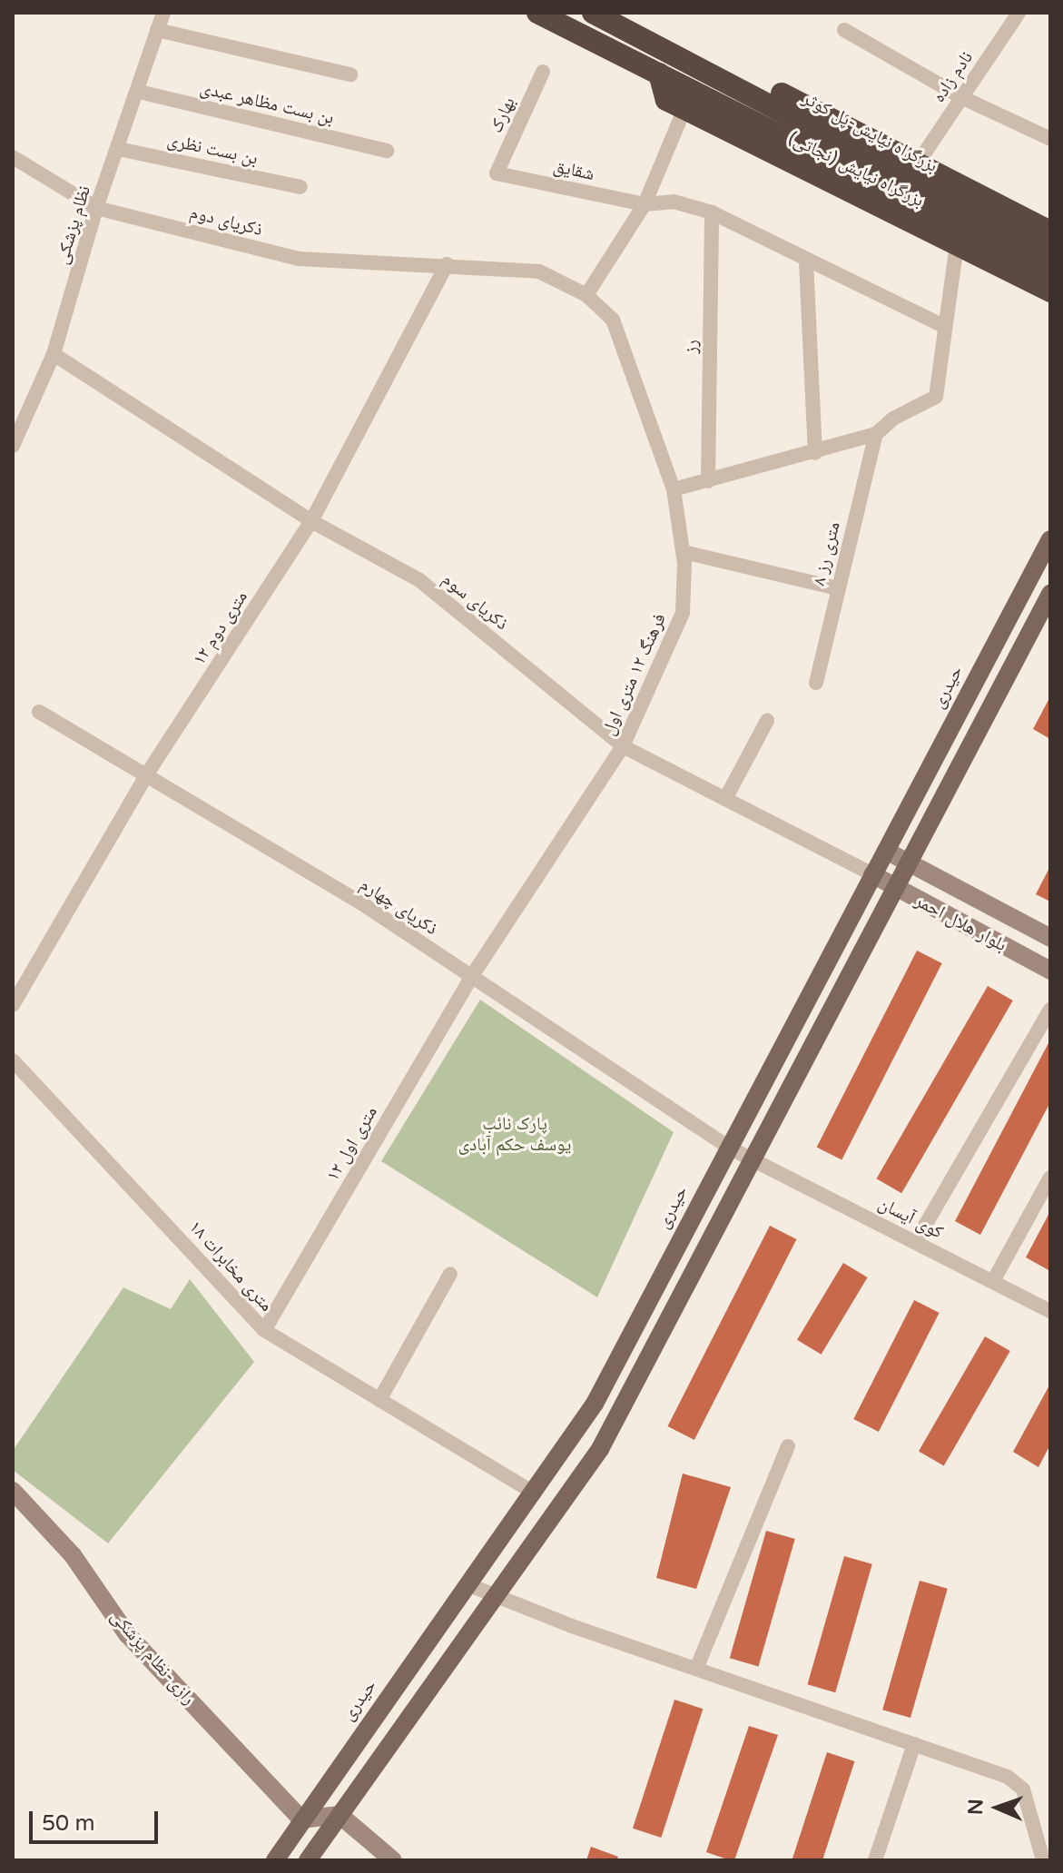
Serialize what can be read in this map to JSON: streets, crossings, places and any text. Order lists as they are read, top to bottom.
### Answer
{
  "streets": {
    "highway": ["بزرگراه نیایش-پل کوثر", "بزرگراه نیایش (نجاتی)"],
    "main road": ["حیدری", "بلوار هلال احمر", "رازی-نظام پزشکی"],
    "street": [
      "نادم زاده",
      "بن بست مظاهر عبدی",
      "بهارک",
      "بن بست نظری",
      "شقایق",
      "ذکریای دوم",
      "نظام پزشکی",
      "رز",
      "۸ متری رز",
      "ذکریای سوم",
      "۱۲ متری دوم",
      "فرهنگ ۱۲ متری اول",
      "ذکریای چهارم",
      "۱۲ متری اول",
      "کوی آیسان",
      "۱۸ متری مخابرات"
    ]
  },
  "crossings": [
    ["بن بست مظاهر عبدی", "نظام پزشکی"],
    ["بهارک", "شقایق"],
    ["بن بست نظری", "نظام پزشکی"],
    ["شقایق", "رز"],
    ["ذکریای دوم", "نظام پزشکی"],
    ["ذکریای دوم", "۱۲ متری دوم"],
    ["ذکریای دوم", "فرهنگ ۱۲ متری اول"],
    ["نظام پزشکی", "ذکریای سوم"],
    ["ذکریای سوم", "۱۲ متری دوم"],
    ["ذکریای سوم", "فرهنگ ۱۲ متری اول"],
    ["ذکریای سوم", "حیدری"],
    ["ذکریای سوم", "بلوار هلال احمر"],
    ["۱۲ متری دوم", "فرهنگ ۱۲ متری اول"],
    ["۱۲ متری دوم", "ذکریای چهارم"],
    ["فرهنگ ۱۲ متری اول", "ذکریای چهارم"],
    ["فرهنگ ۱۲ متری اول", "۱۲ متری اول"],
    ["حیدری", "ذکریای چهارم"],
    ["حیدری", "بلوار هلال احمر"],
    ["حیدری", "کوی آیسان"],
    ["حیدری", "۱۸ متری مخابرات"],
    ["حیدری", "رازی-نظام پزشکی"],
    ["ذکریای چهارم", "۱۲ متری اول"],
    ["ذکریای چهارم", "کوی آیسان"],
    ["۱۲ متری اول", "۱۸ متری مخابرات"]
  ],
  "parks": ["پارک نائب یوسف حکم آبادی"],
  "scale_bar": "50 m",
  "north": "left"
}
